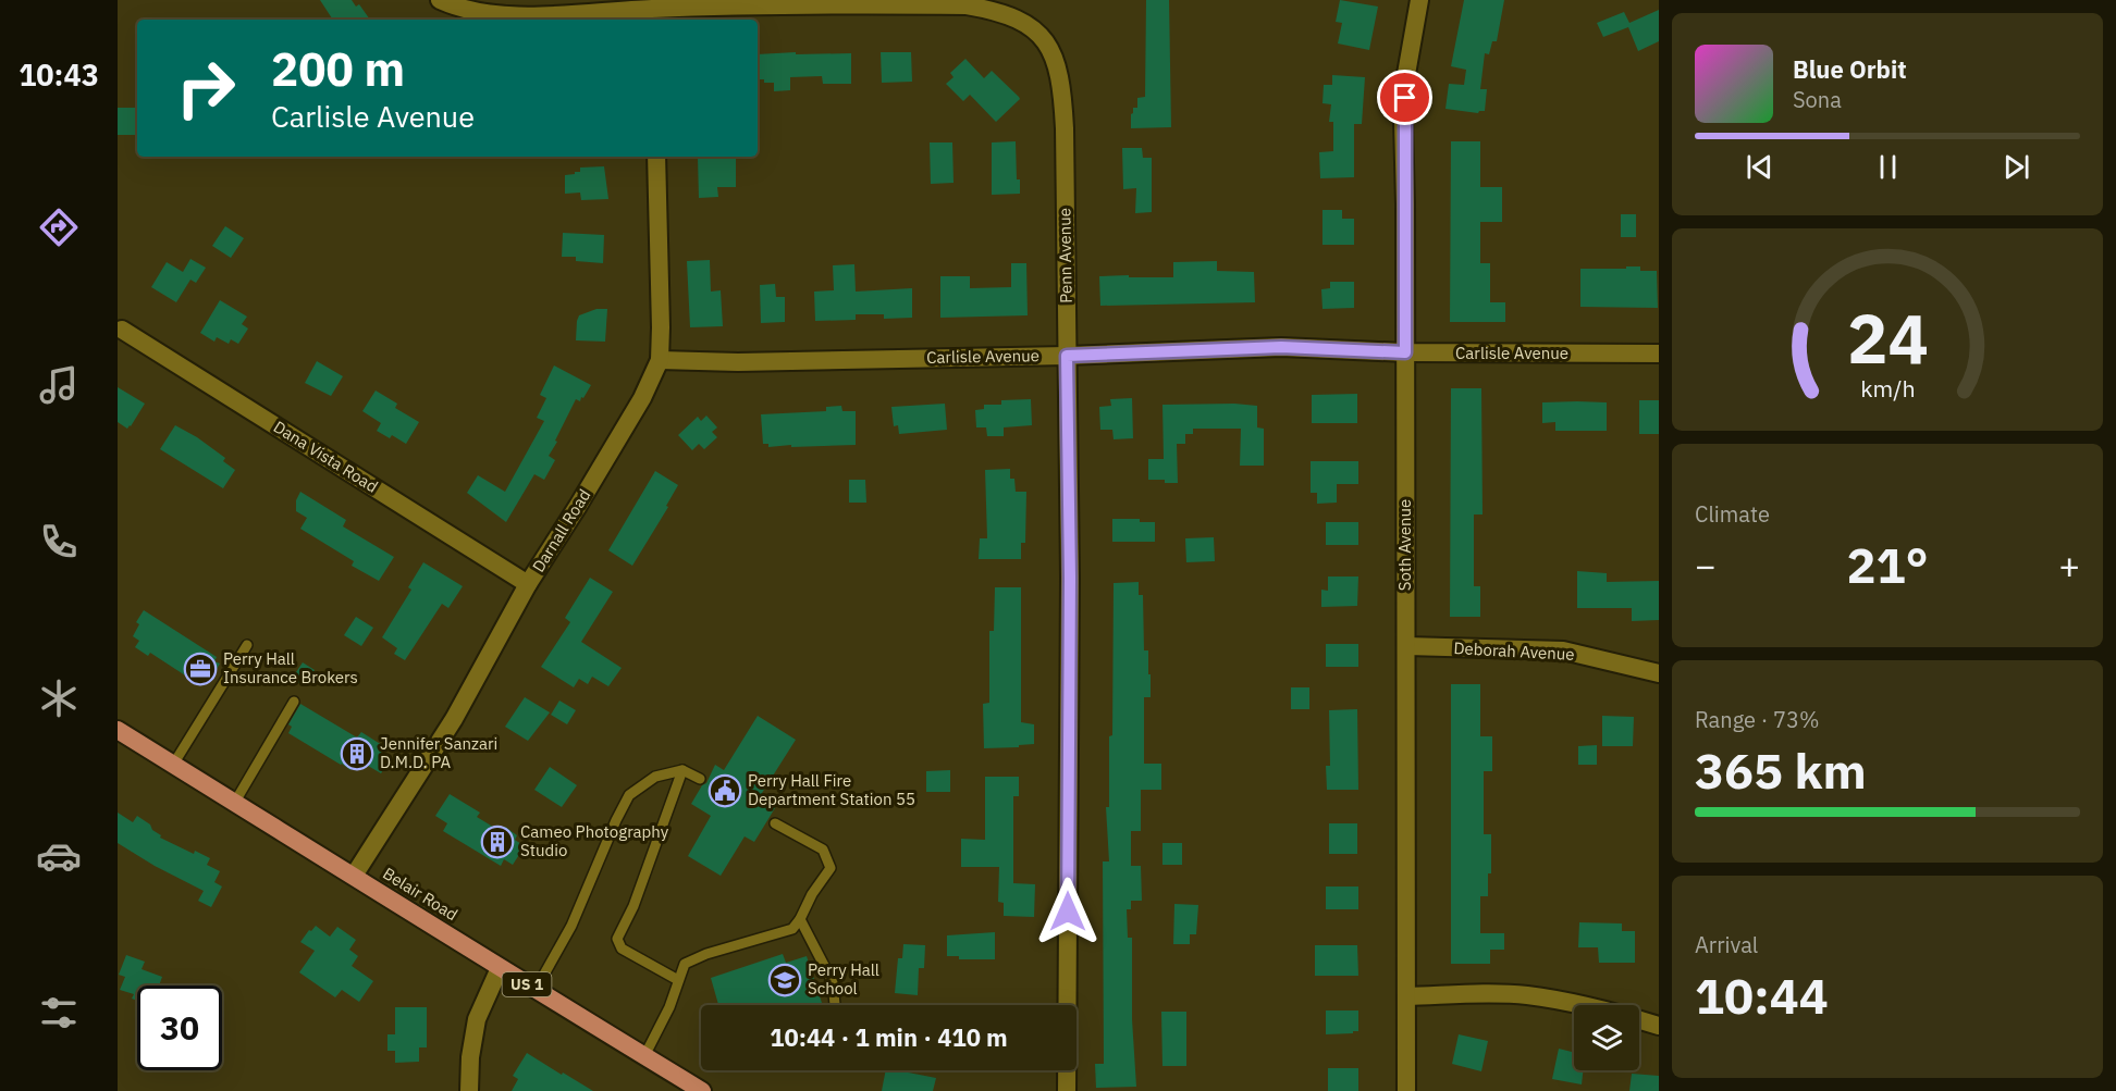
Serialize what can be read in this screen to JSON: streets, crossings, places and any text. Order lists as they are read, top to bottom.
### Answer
{
  "streets": {
    "highway": ["Belair Road", "US 1"],
    "street": [
      "Penn Avenue",
      "Carlisle Avenue",
      "Dana Vista Road",
      "Darnall Road",
      "Soth Avenue",
      "Deborah Avenue"
    ]
  },
  "crossings": [
    ["Penn Avenue", "Carlisle Avenue"],
    ["Carlisle Avenue", "Darnall Road"],
    ["Carlisle Avenue", "Soth Avenue"],
    ["Dana Vista Road", "Darnall Road"],
    ["Darnall Road", "Belair Road"],
    ["Soth Avenue", "Deborah Avenue"]
  ],
  "places": {
    "office": ["Perry Hall Insurance Brokers"],
    "building": ["Jennifer Sanzari D.M.D. PA", "Cameo Photography Studio"],
    "public building": ["Perry Hall Fire Department Station 55"],
    "school or university": ["Perry Hall School"]
  },
  "page": {
    "tabs": "10:43",
    "turn": ["200 m", "Carlisle Avenue"],
    "song": ["Blue Orbit", "Sona"],
    "tile": [
      "Climate",
      ["Range · 73%", "365 km"],
      ["Arrival", "10:44"]
    ],
    "heat": ["−", "21°", "+"],
    "limit": "30",
    "trip": "10:44 · 1 min · 410 m",
    "gauge": ["24", "km/h"]
  }
}
